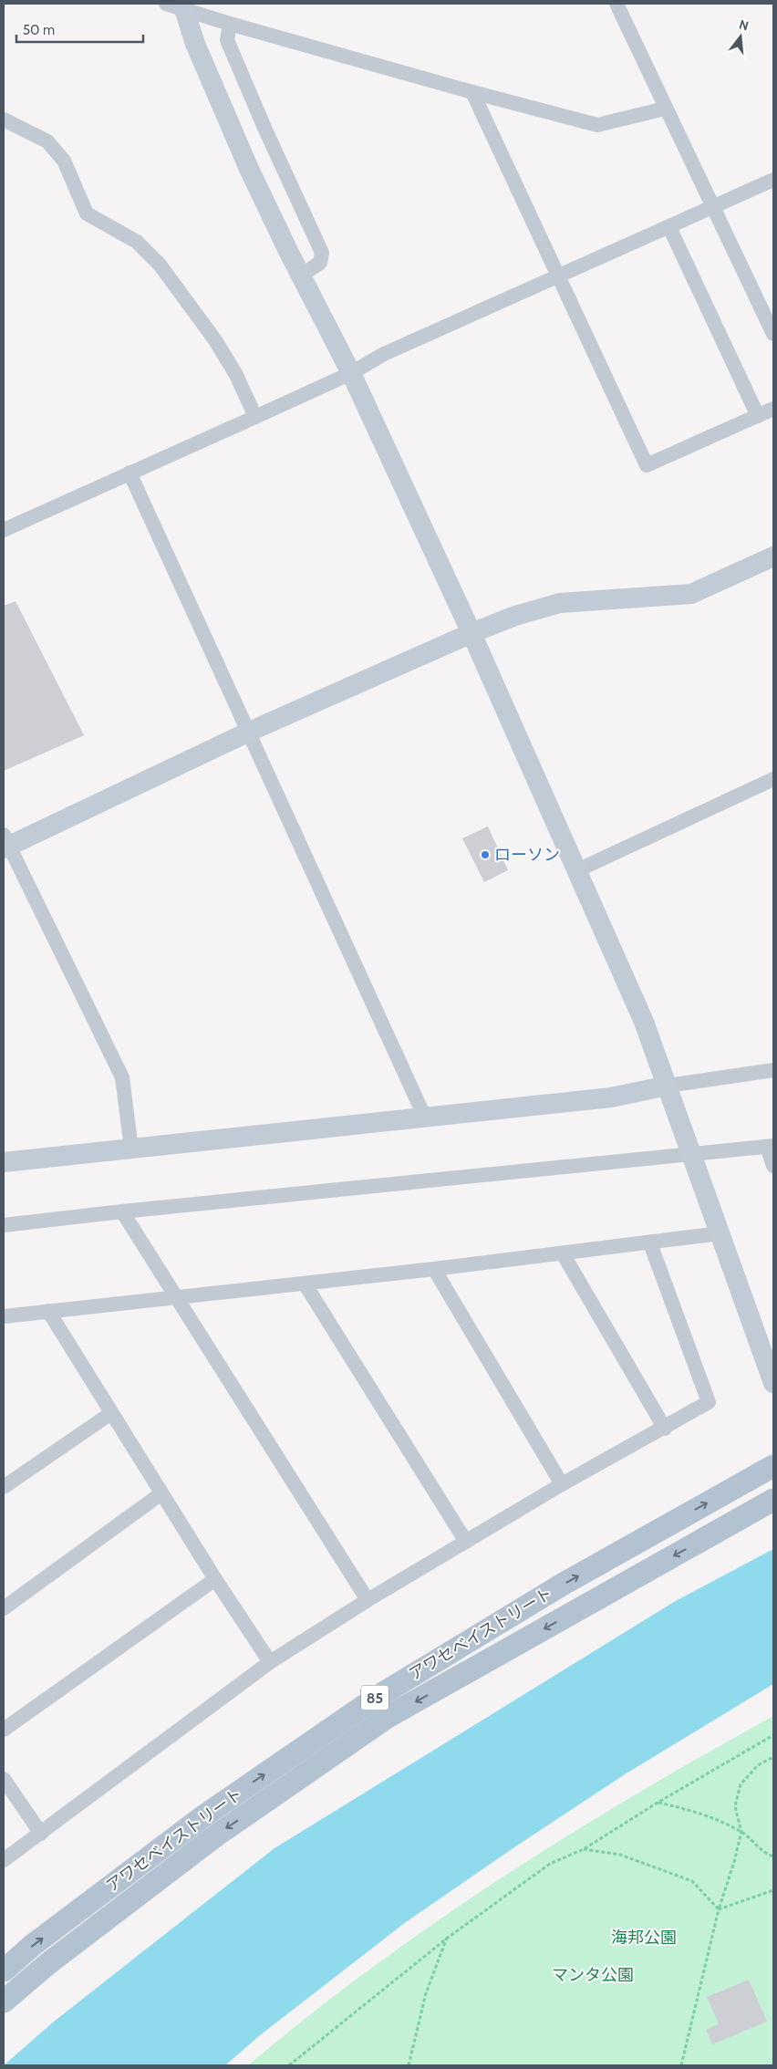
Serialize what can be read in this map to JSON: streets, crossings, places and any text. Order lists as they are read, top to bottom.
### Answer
{
  "streets": {
    "main road": ["アワセベイストリート", "85"]
  },
  "parks": ["海邦公園", "マンタ公園"],
  "places": ["ローソン"],
  "scale_bar": "50 m",
  "north": "top"
}
